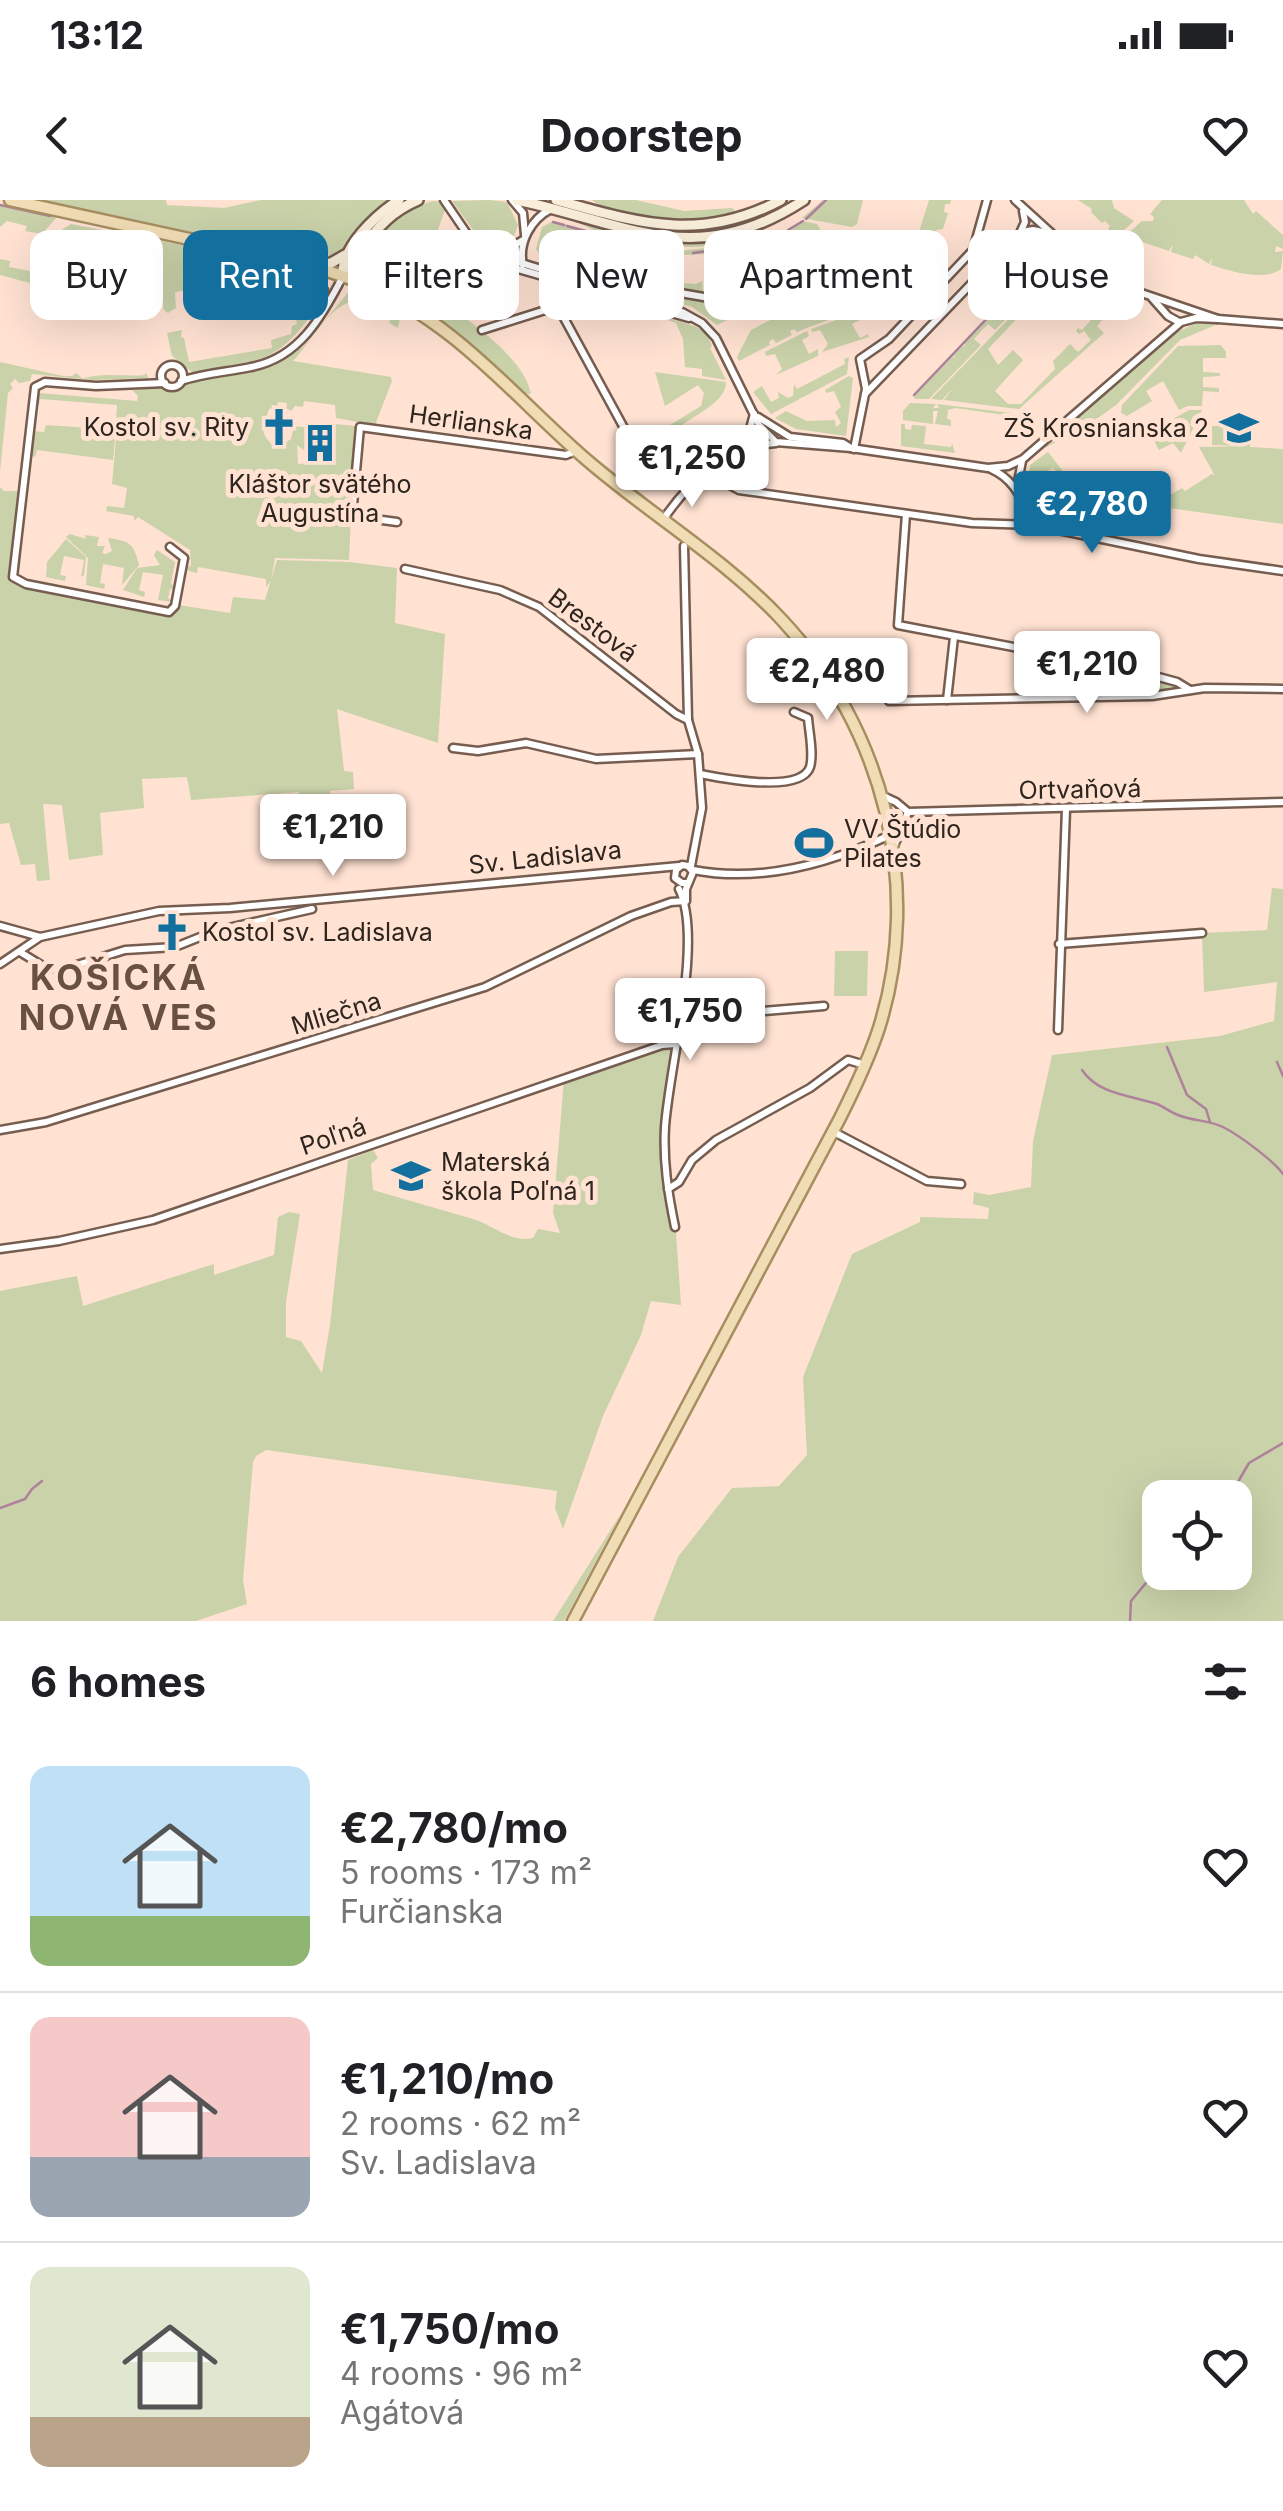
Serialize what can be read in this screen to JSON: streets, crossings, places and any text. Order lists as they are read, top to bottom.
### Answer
{
  "streets": {
    "main road": ["Herlianska"],
    "street": [
      "Brestová",
      "Ortvaňová",
      "Sv. Ladislava",
      "Mliečna",
      "Poľná"
    ]
  },
  "districts": ["KOŠICKÁ NOVÁ VES"],
  "places": {
    "church": ["Kostol sv. Rity", "Kostol sv. Ladislava"],
    "school or university": ["ZŠ Krosnianska 2", "Materská škola Poľná 1"],
    "building": ["Kláštor svätého Augustína"],
    "sports": ["VV Štúdio Pilates"]
  },
  "page": {
    "status": "13:12",
    "header": "Doorstep",
    "chip": [
      "Buy",
      "Rent",
      "Filters",
      "New",
      "Apartment",
      "House"
    ],
    "price": [
      "€1,250",
      "€2,780",
      "€1,210",
      "€2,480",
      "€1,210",
      "€1,750"
    ],
    "heading": "6 homes",
    "list": [
      {
        "name": "€2,780/mo",
        "note": "5 rooms · 173 m² · Furčianska"
      },
      {
        "name": "€1,210/mo",
        "note": "2 rooms · 62 m² · Sv. Ladislava"
      },
      {
        "name": "€1,750/mo",
        "note": "4 rooms · 96 m² · Agátová"
      }
    ]
  }
}
